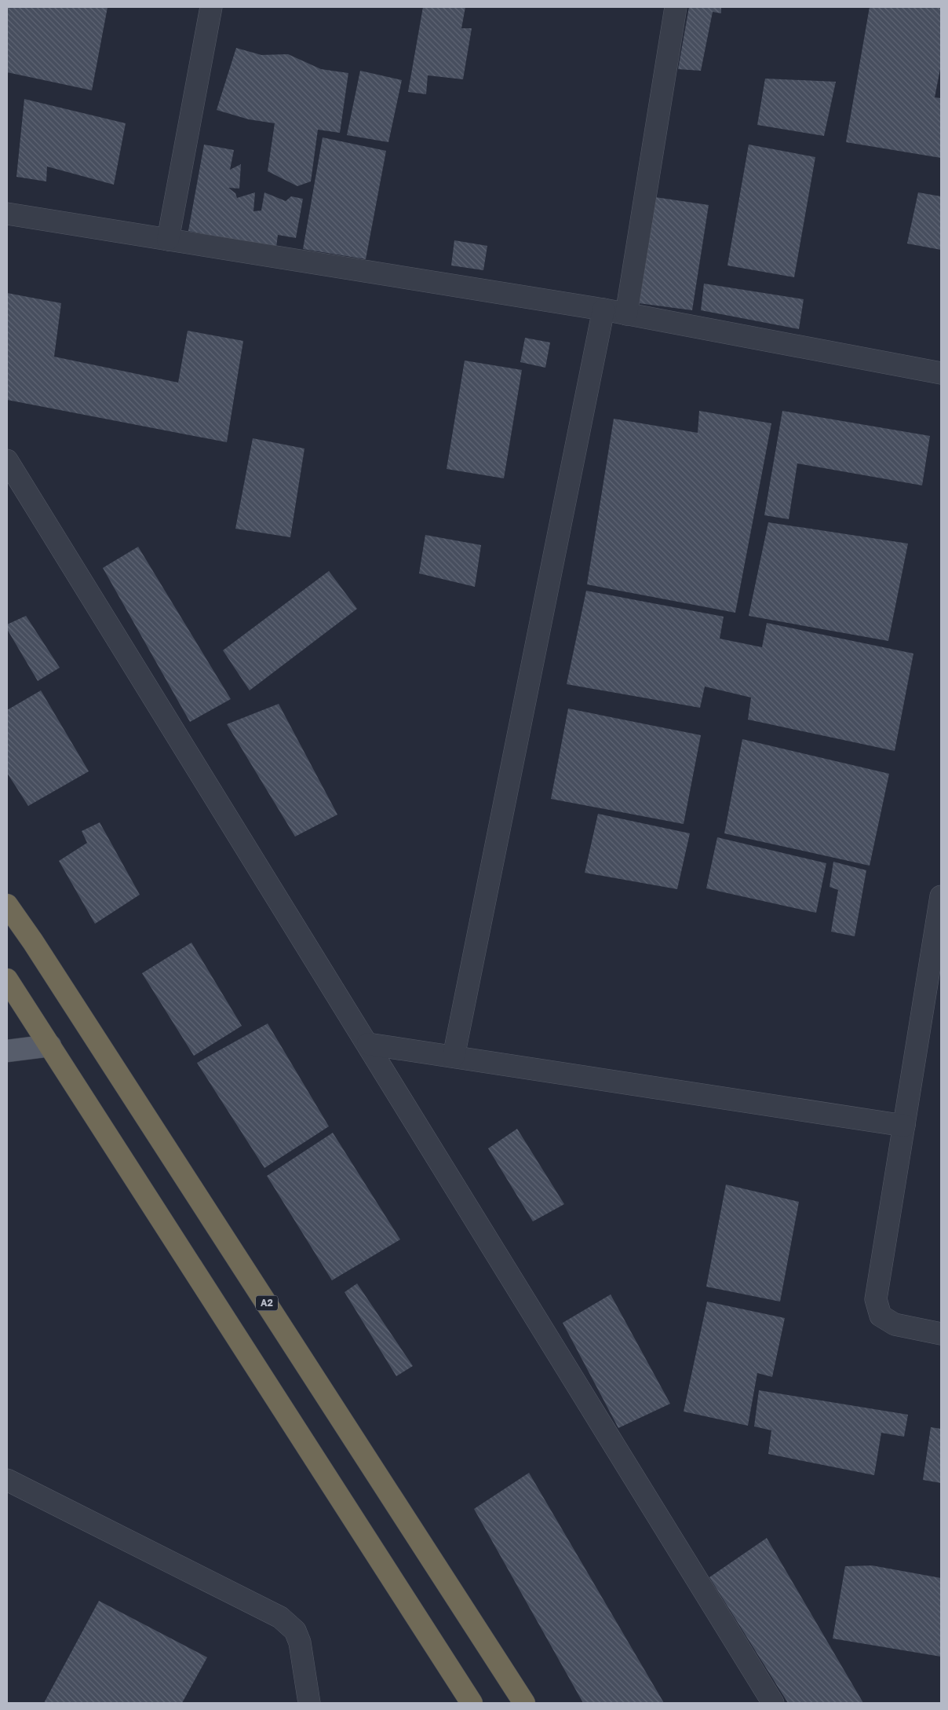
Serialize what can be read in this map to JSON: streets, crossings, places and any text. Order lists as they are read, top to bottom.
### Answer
{
  "streets": {
    "highway": ["A2"]
  }
}
